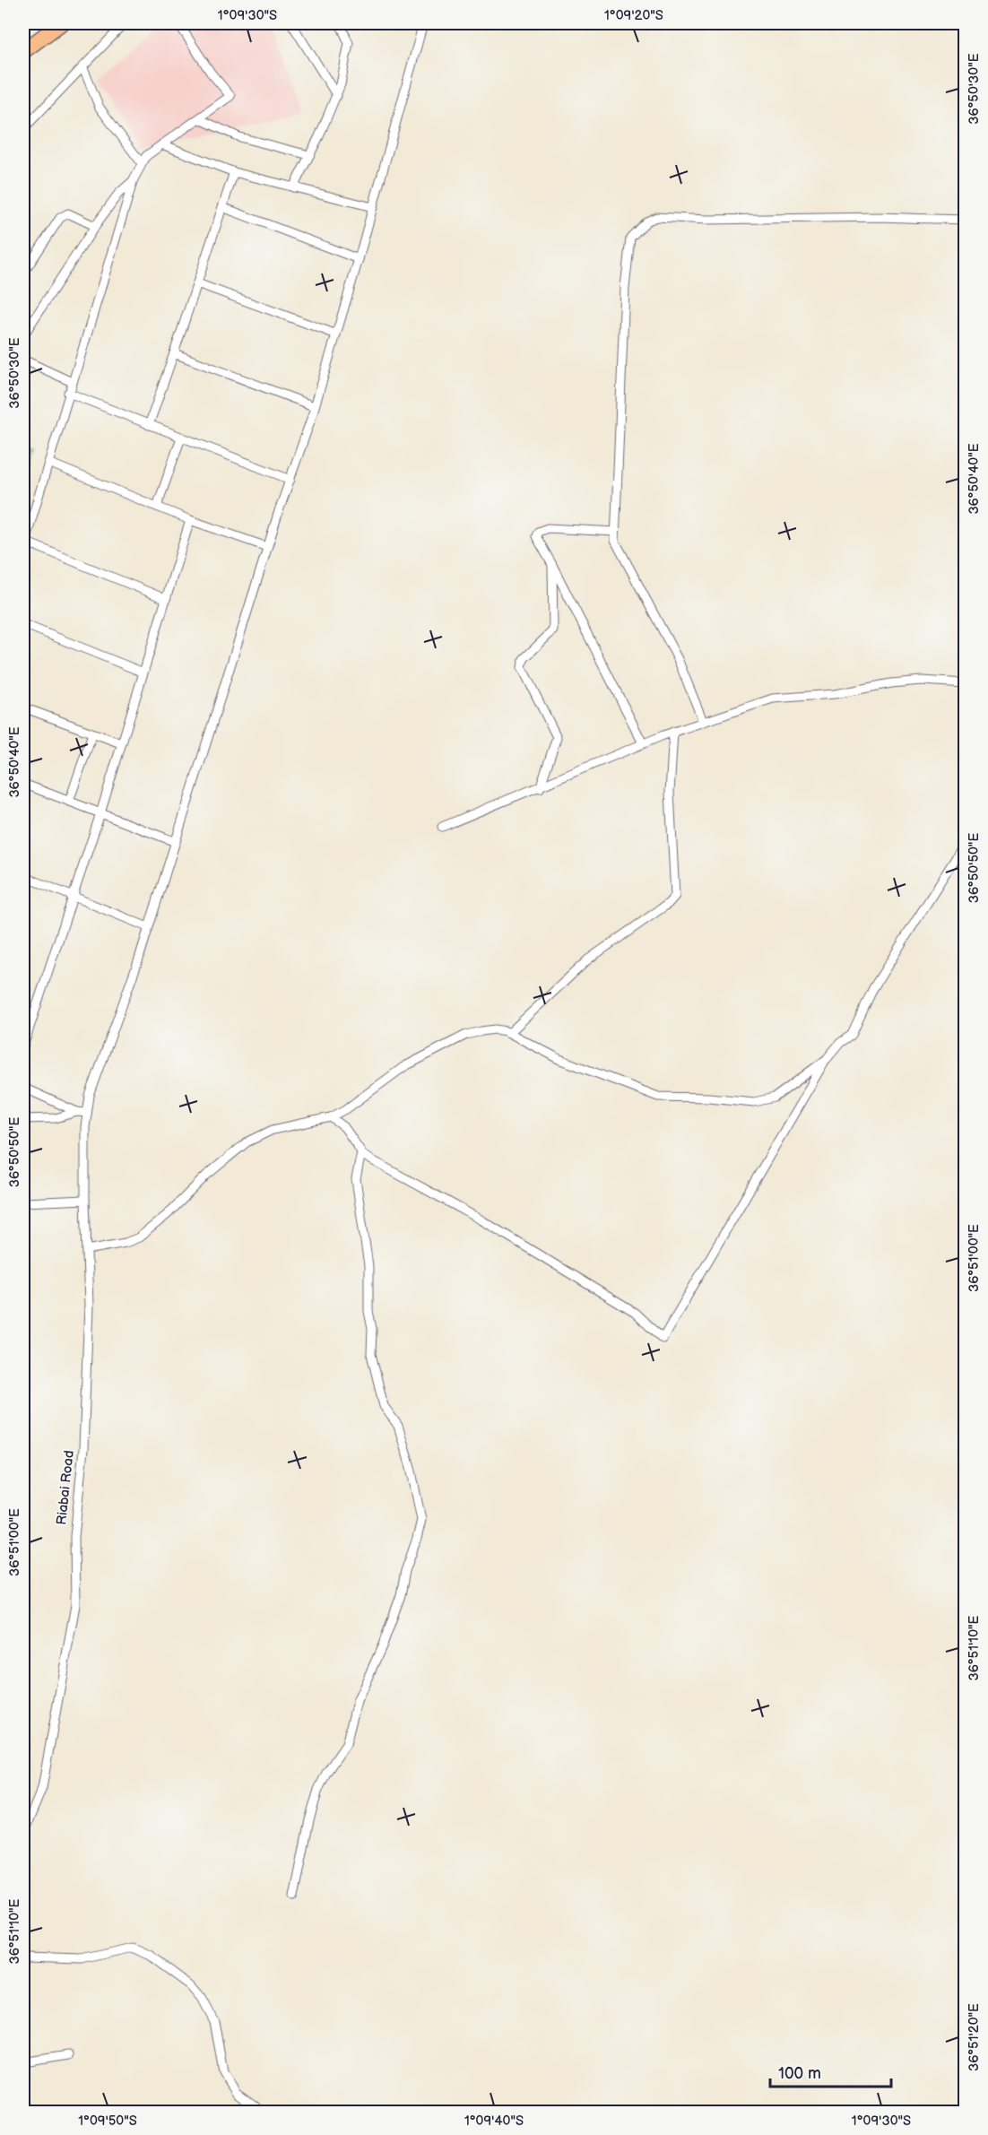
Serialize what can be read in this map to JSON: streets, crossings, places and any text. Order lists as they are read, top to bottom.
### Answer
{
  "streets": {
    "street": ["Riabai Road"]
  },
  "scale_bar": "100 m",
  "coordinates": [
    "1°09'30\"S",
    "1°09'20\"S",
    "36°50'30\"E",
    "36°50'40\"E",
    "36°50'50\"E",
    "36°51'00\"E",
    "36°51'10\"E",
    "36°51'20\"E",
    "1°09'50\"S",
    "1°09'40\"S"
  ]
}
